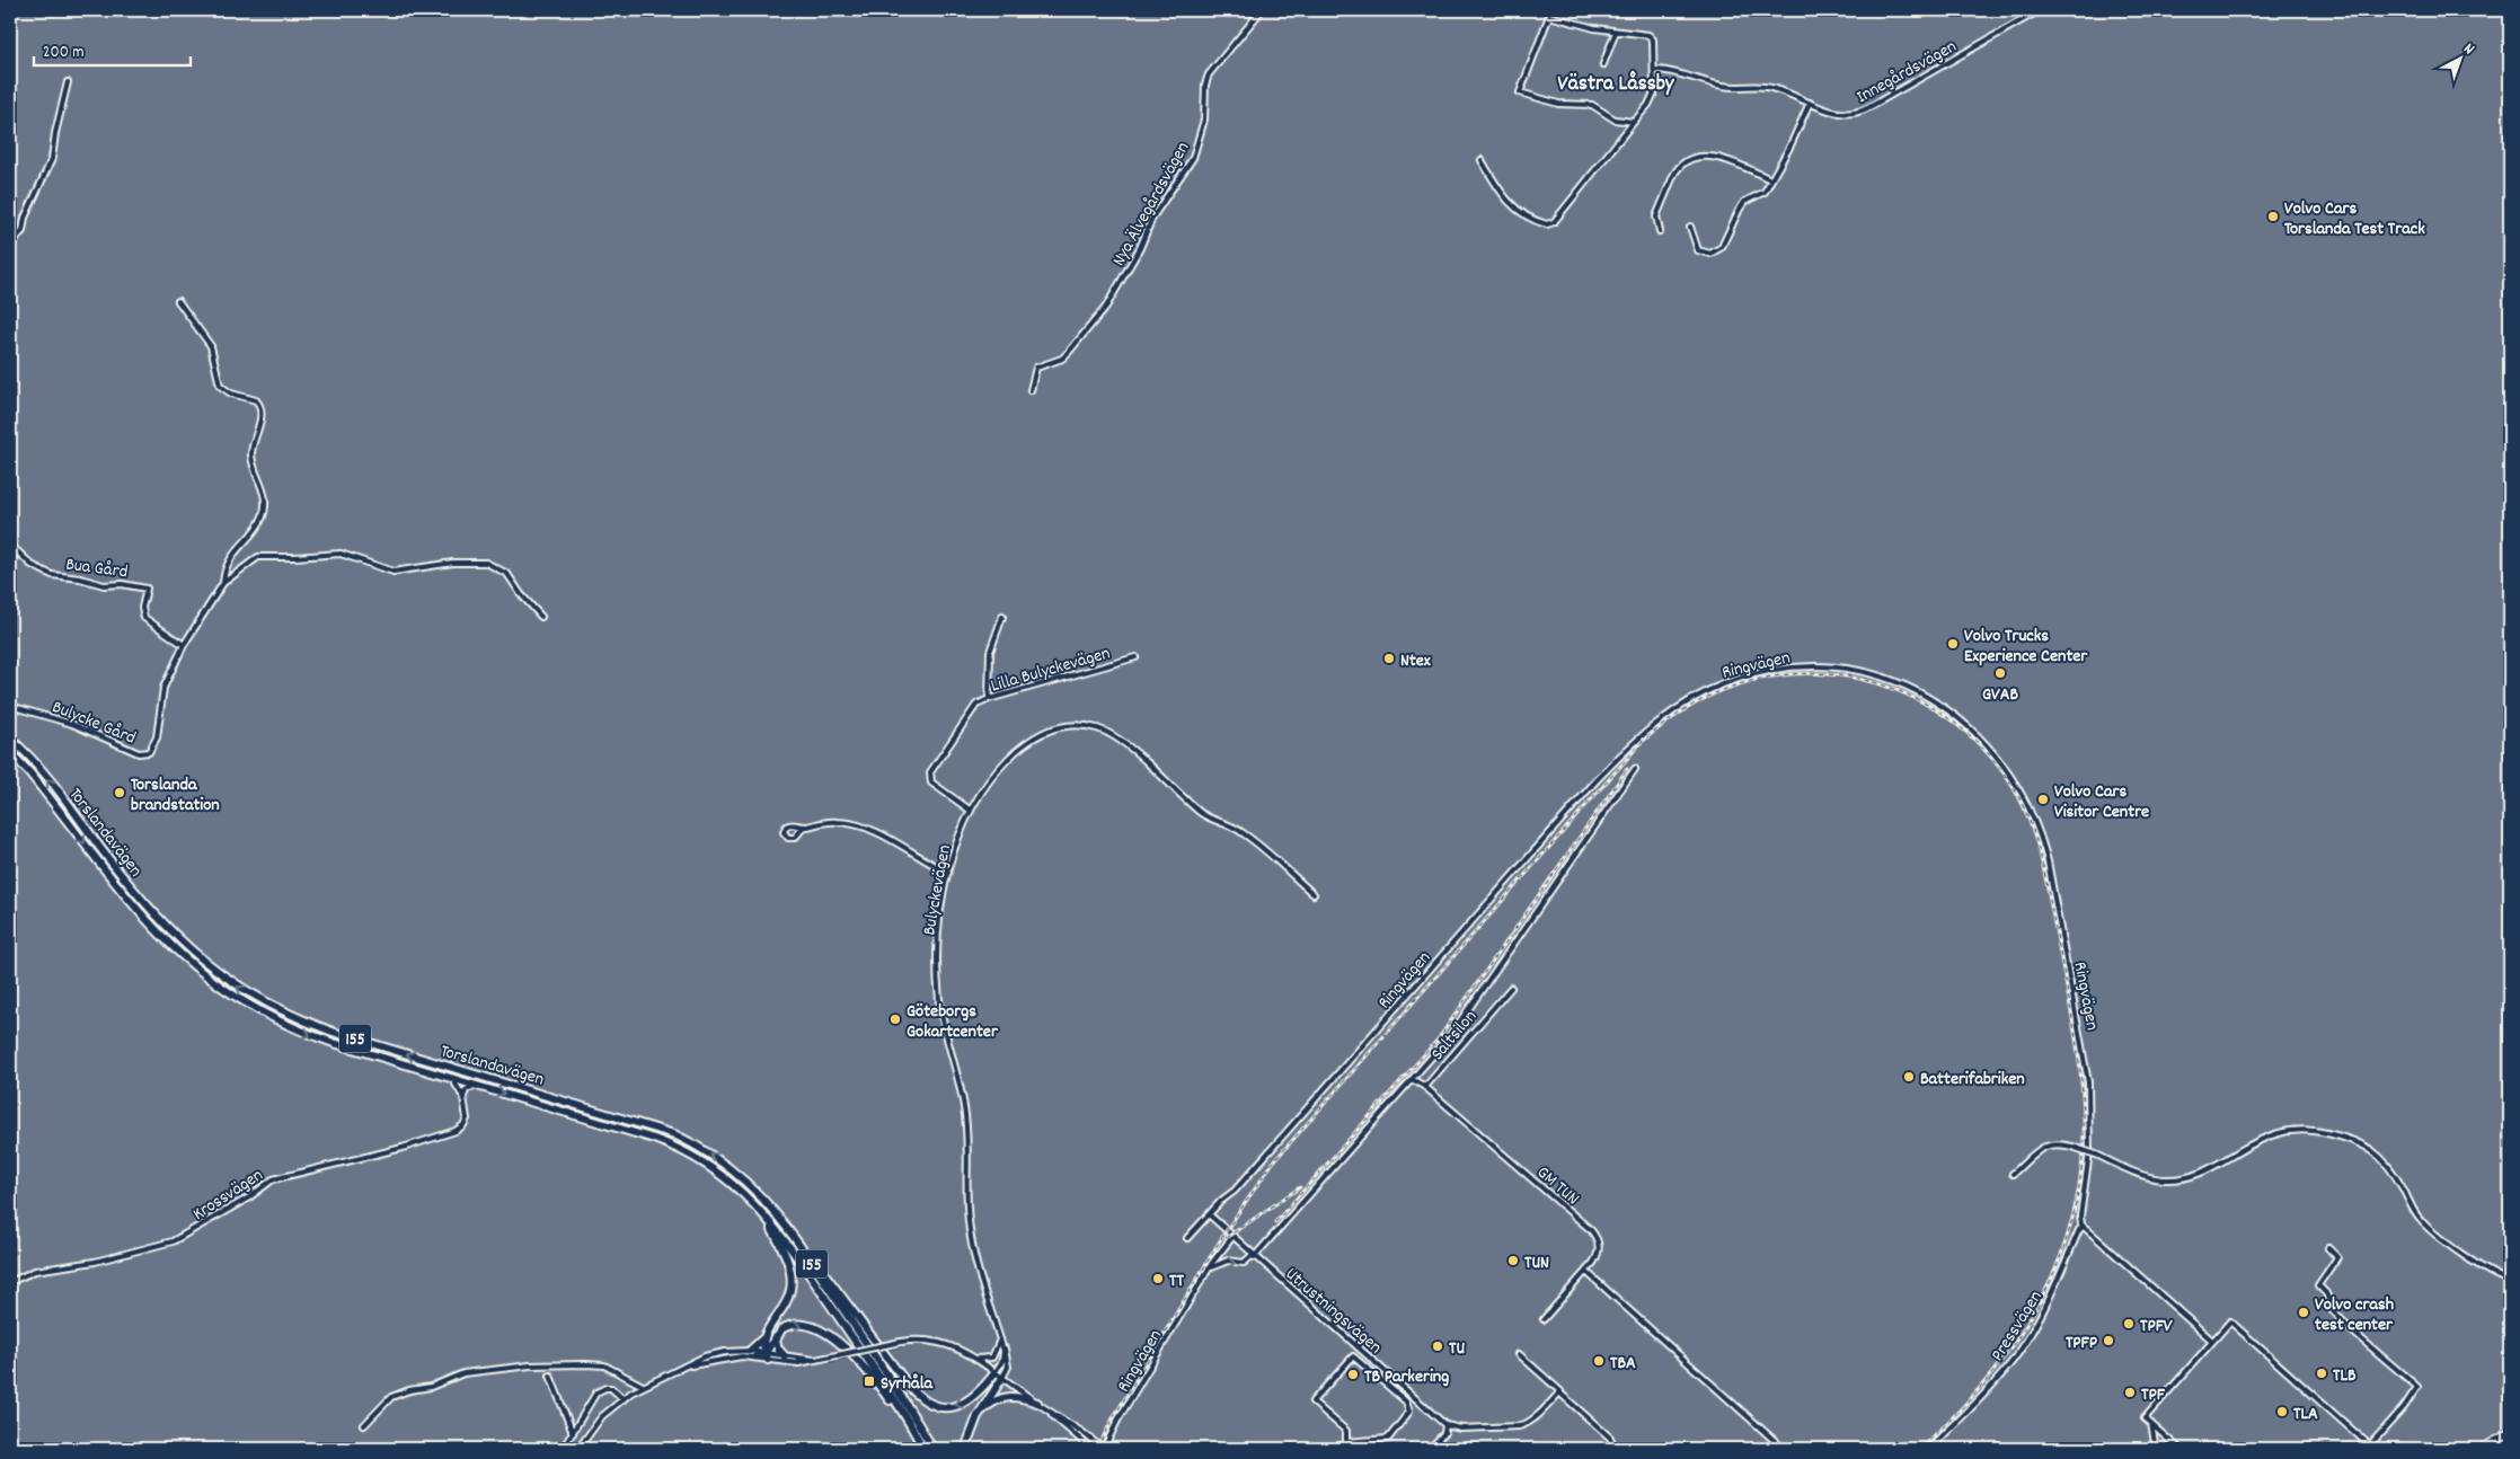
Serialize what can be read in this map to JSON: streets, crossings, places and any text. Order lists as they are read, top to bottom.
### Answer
{
  "streets": {
    "main road": ["Torslandavägen", "155"],
    "street": [
      "Innegårdsvägen",
      "Nya Älvegårdsvägen",
      "Bua Gård",
      "Ringvägen",
      "Lilla Bulyckevägen",
      "Bulycke Gård",
      "Bulyckevägen",
      "Saltsilon",
      "GM TUN",
      "Krossvägen",
      "Utrustningsvägen",
      "Pressvägen"
    ]
  },
  "crossings": [
    ["Bua Gård", "Bulycke Gård"],
    ["Ringvägen", "Utrustningsvägen"],
    ["Ringvägen", "Pressvägen"],
    ["Lilla Bulyckevägen", "Bulyckevägen"],
    ["Torslandavägen", "Krossvägen"],
    ["Saltsilon", "GM TUN"]
  ],
  "districts": ["Västra Låssby"],
  "places": {
    "other": [
      "Volvo Cars Torslanda Test Track",
      "Volvo Trucks Experience Center",
      "Ntex",
      "GVAB",
      "Torslanda brandstation",
      "Volvo Cars Visitor Centre",
      "Göteborgs Gokartcenter",
      "Batterifabriken",
      "TUN",
      "TT",
      "Volvo crash test center",
      "TPFV",
      "TPFP",
      "TU",
      "TBA",
      "TLB",
      "TB Parkering",
      "TPF",
      "TLA"
    ],
    "transit": ["Syrhåla"]
  },
  "scale_bar": "200 m",
  "north": "top right"
}
